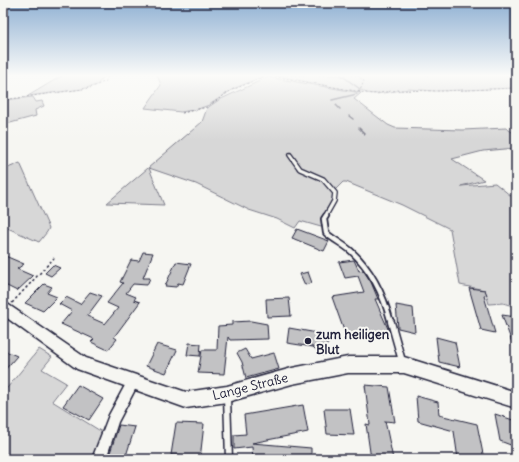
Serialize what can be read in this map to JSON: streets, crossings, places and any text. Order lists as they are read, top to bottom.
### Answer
{
  "streets": {
    "main road": ["Lange Straße"]
  },
  "places": ["zum heiligen Blut"]
}
